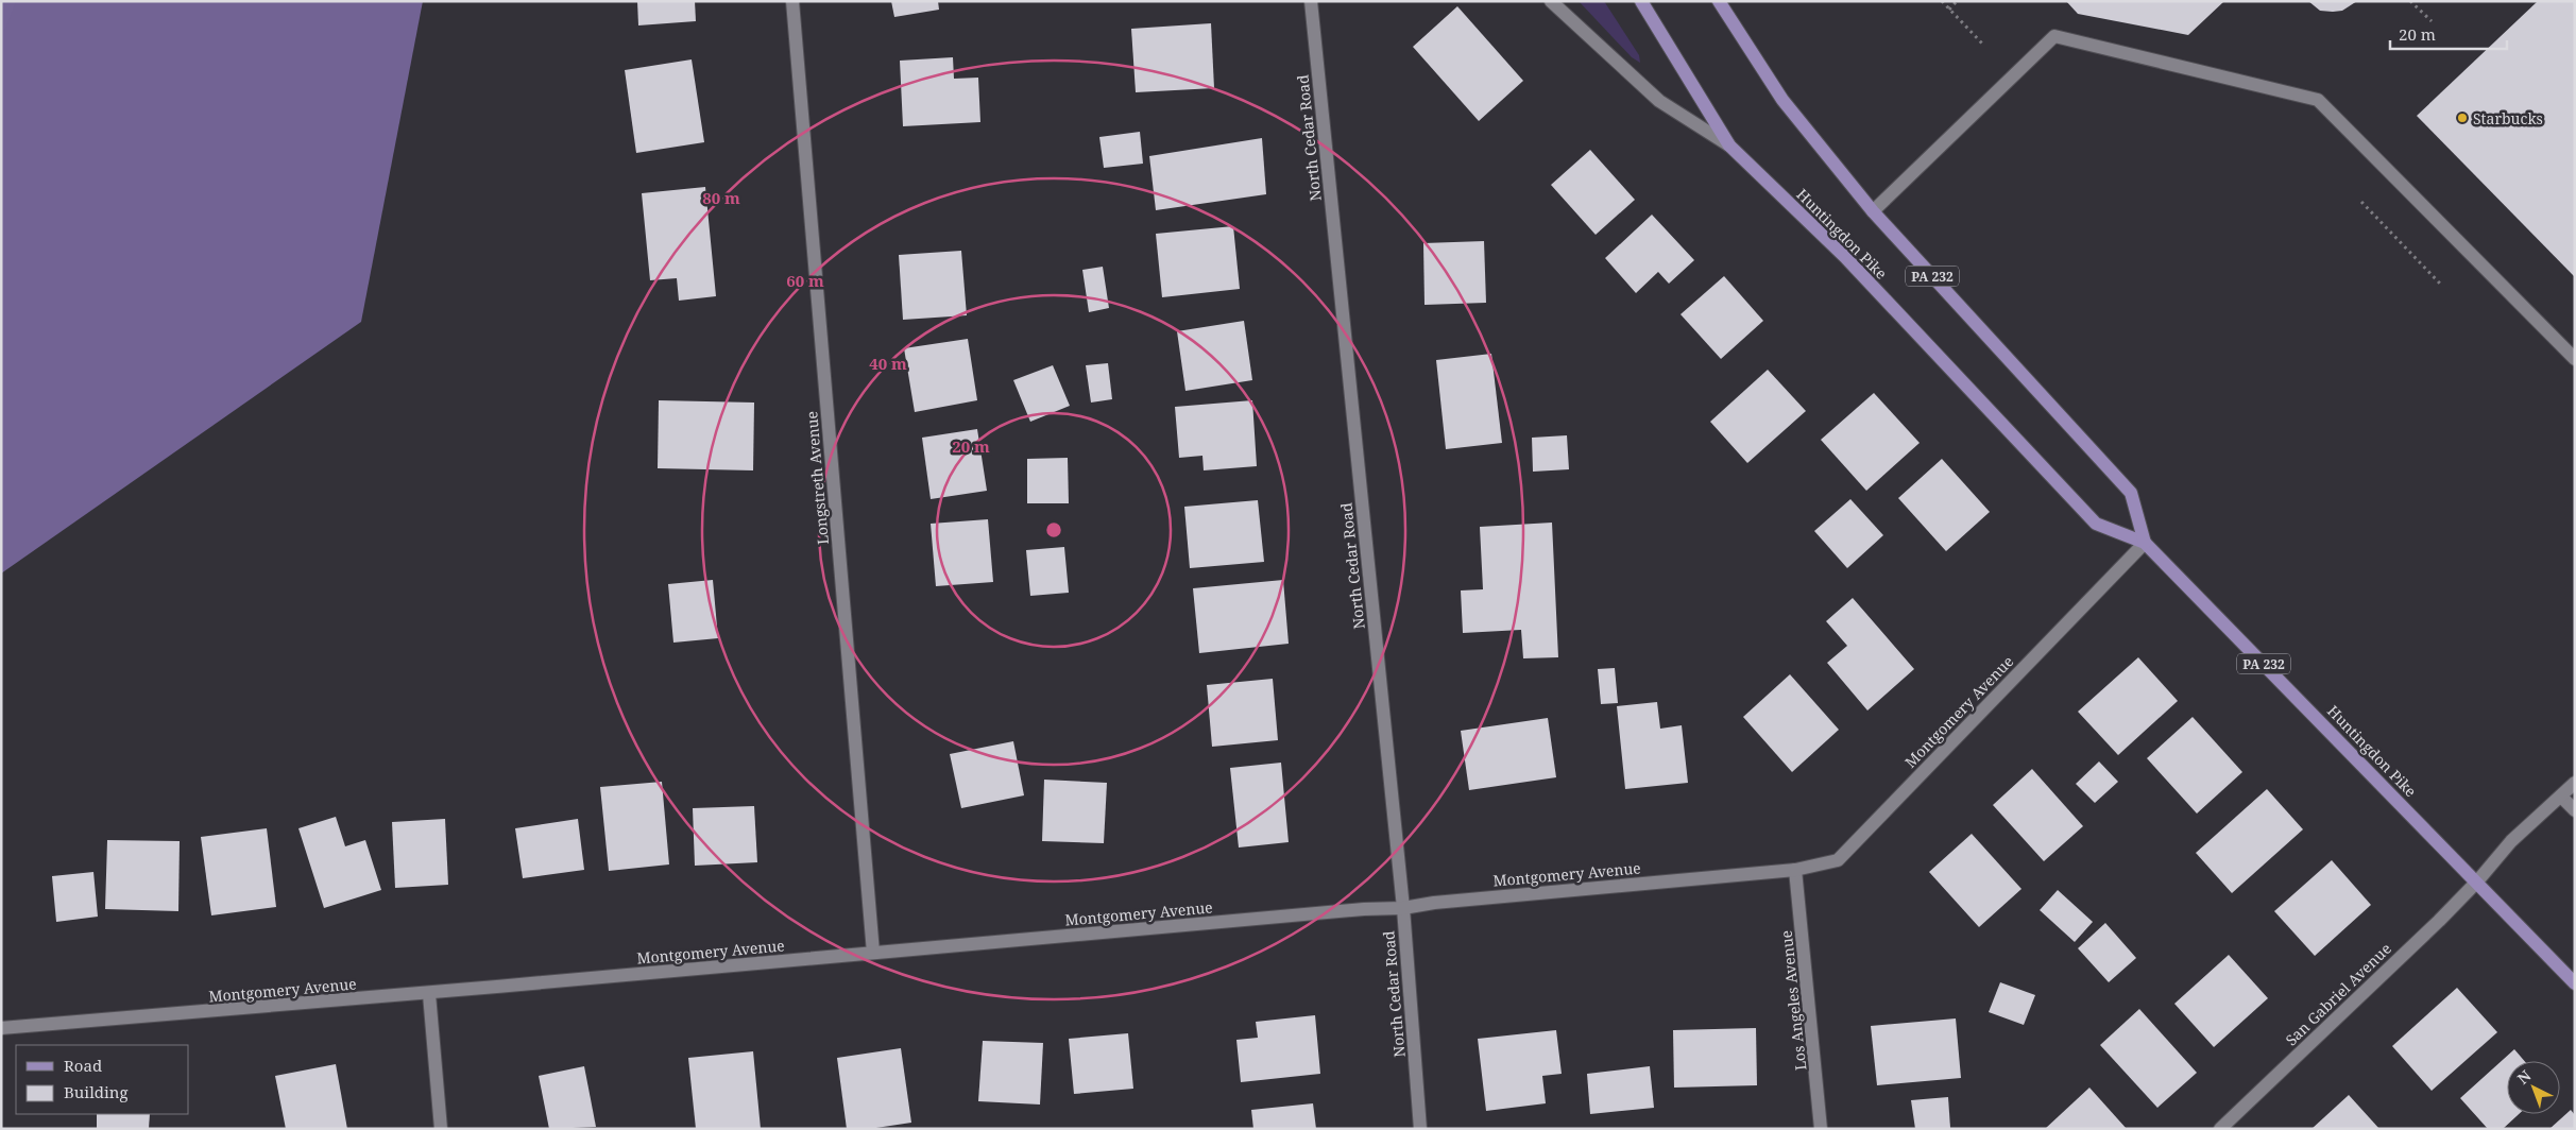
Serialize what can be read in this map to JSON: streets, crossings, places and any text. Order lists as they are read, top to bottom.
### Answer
{
  "streets": {
    "main road": ["Huntingdon Pike", "PA 232"],
    "street": [
      "North Cedar Road",
      "Longstreth Avenue",
      "Montgomery Avenue",
      "San Gabriel Avenue",
      "Los Angeles Avenue"
    ]
  },
  "crossings": [
    ["North Cedar Road", "Montgomery Avenue"],
    ["Huntingdon Pike", "Montgomery Avenue"],
    ["Huntingdon Pike", "San Gabriel Avenue"],
    ["Longstreth Avenue", "Montgomery Avenue"],
    ["Montgomery Avenue", "Los Angeles Avenue"]
  ],
  "places": ["Starbucks"],
  "legend": ["Road", "Building"],
  "scale_bar": "20 m",
  "north": "top left",
  "rings": [
    "80 m",
    "60 m",
    "40 m",
    "20 m"
  ]
}
